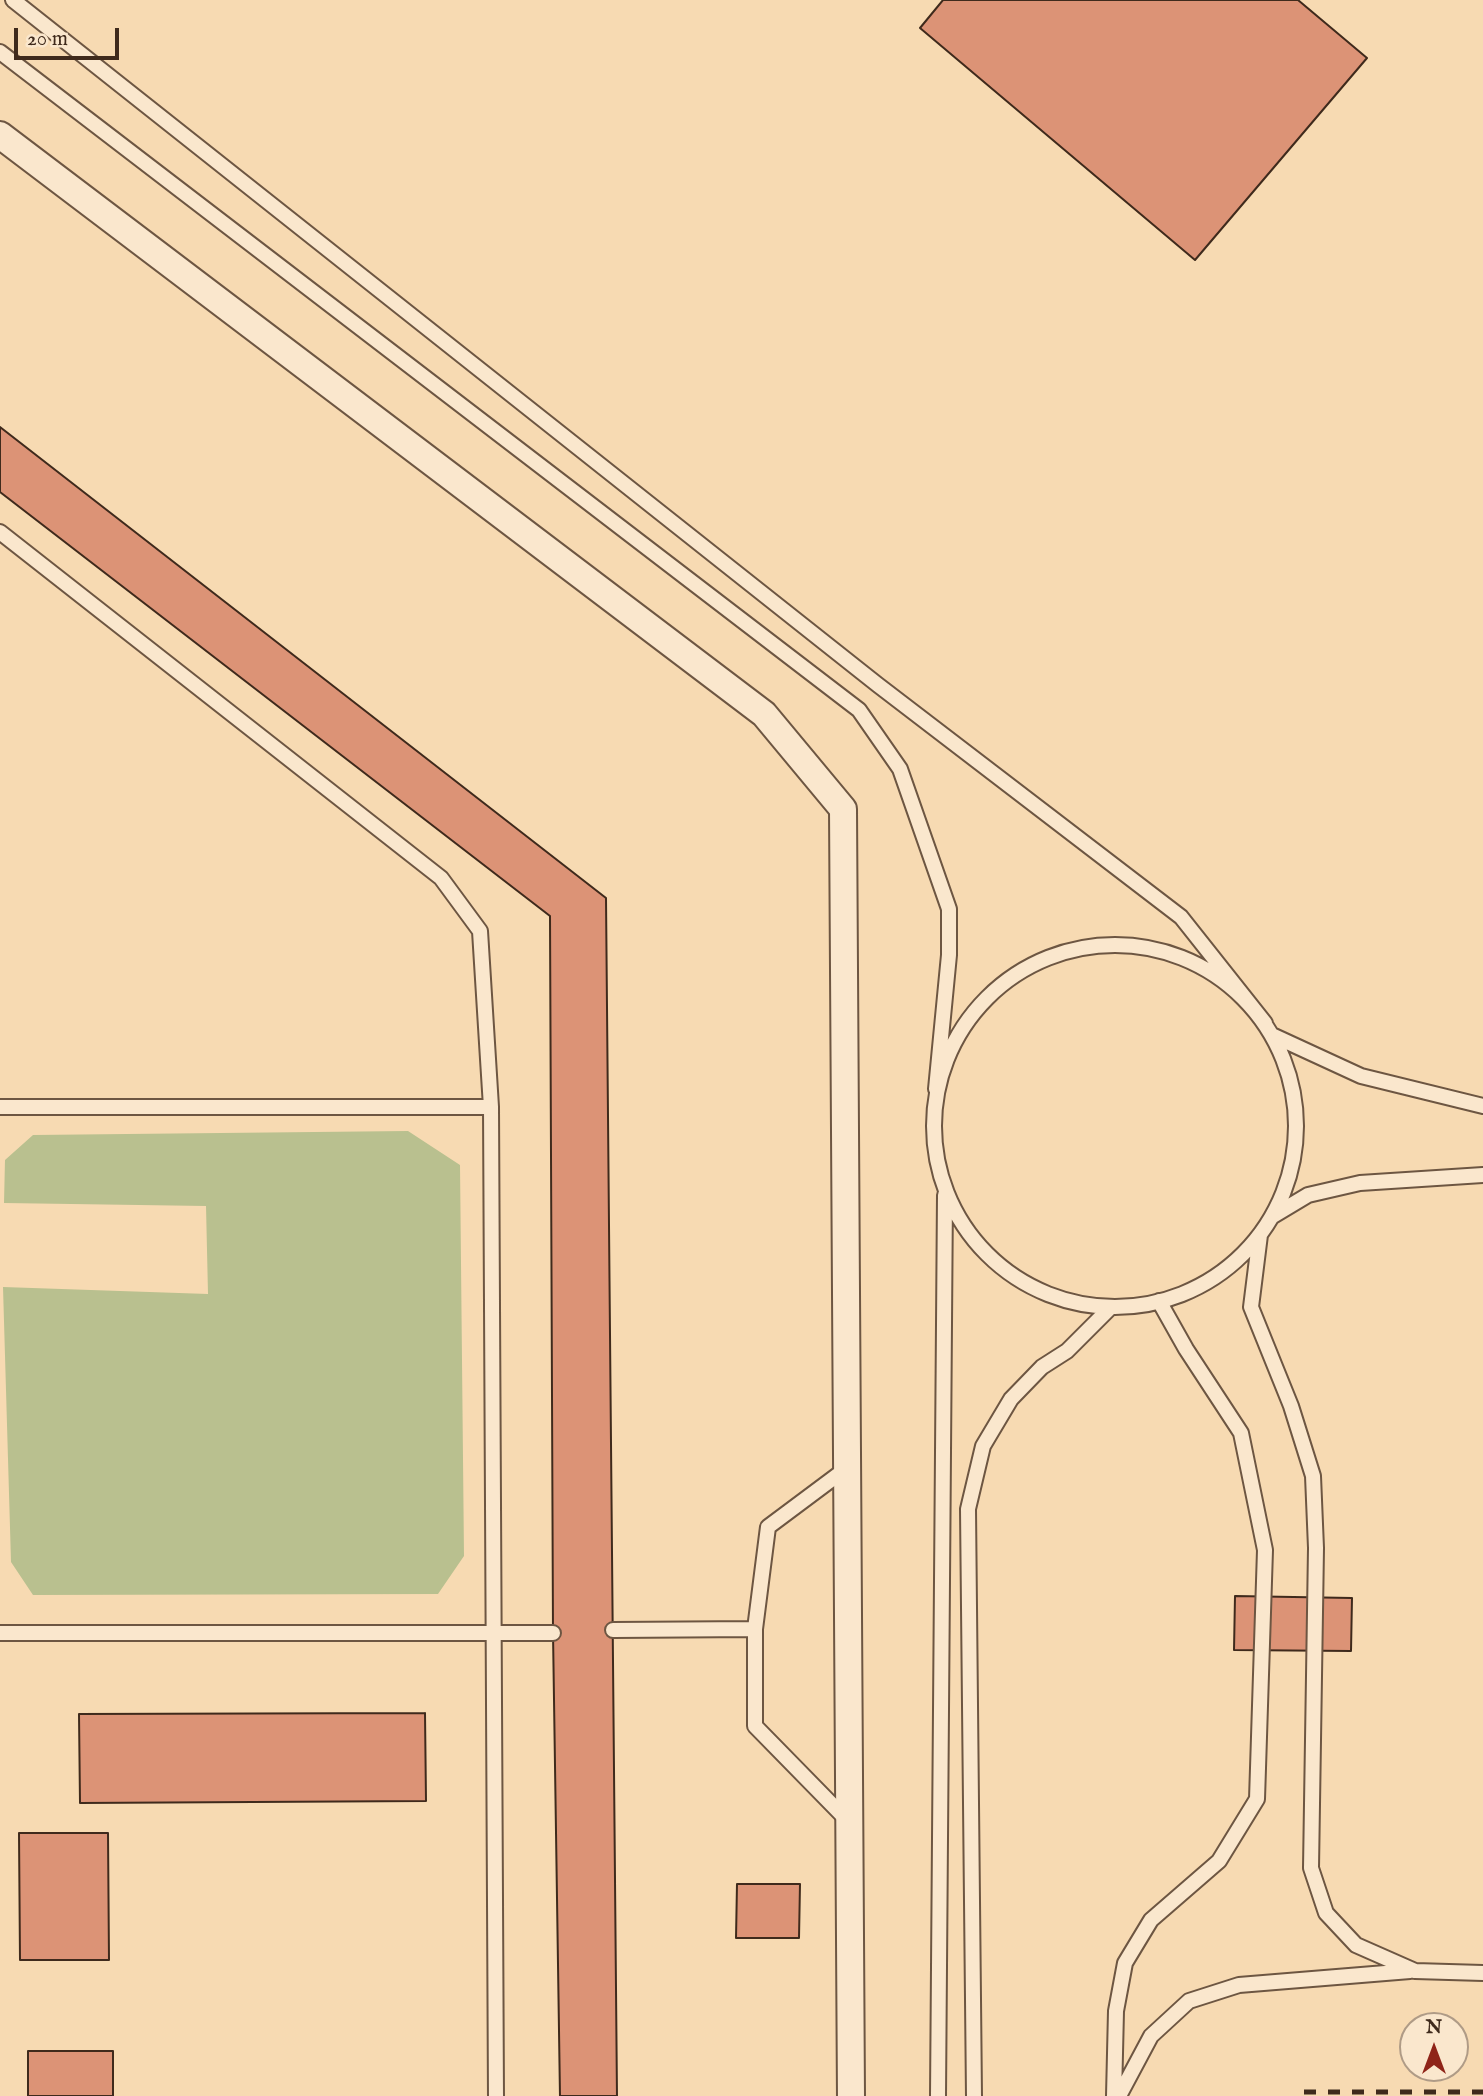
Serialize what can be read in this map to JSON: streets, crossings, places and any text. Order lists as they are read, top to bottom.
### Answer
{
  "scale_bar": "20 m",
  "north": "top"
}
